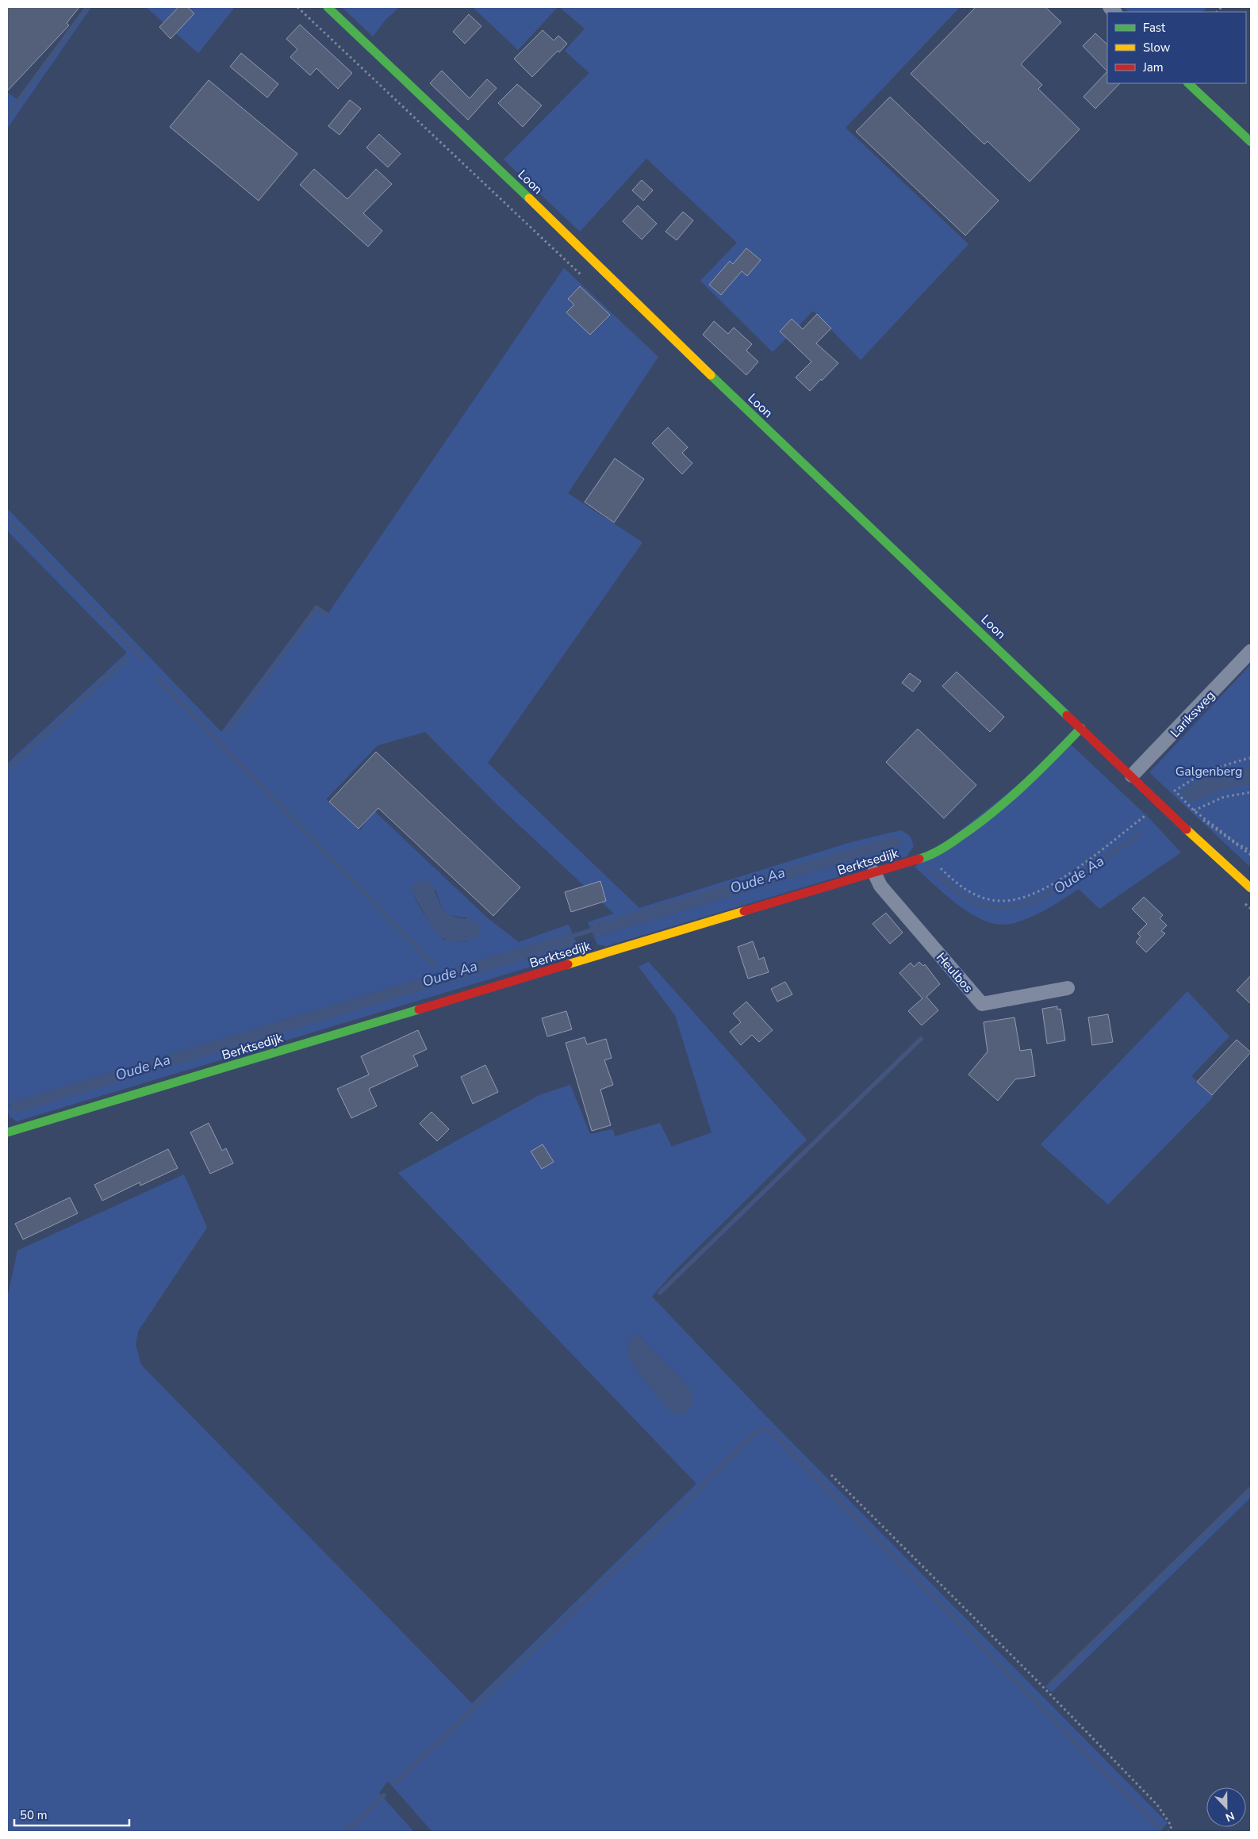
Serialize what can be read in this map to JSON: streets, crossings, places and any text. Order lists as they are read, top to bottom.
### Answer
{
  "streets": {
    "main road": ["Loon", "Berktsedijk"],
    "street": ["Lariksweg", "Heulbos"]
  },
  "crossings": [
    ["Loon", "Lariksweg"],
    ["Loon", "Berktsedijk"],
    ["Berktsedijk", "Heulbos"]
  ],
  "water": ["Oude Aa"],
  "parks": ["Galgenberg"],
  "legend": ["Fast", "Slow", "Jam"],
  "scale_bar": "50 m",
  "north": "bottom"
}
